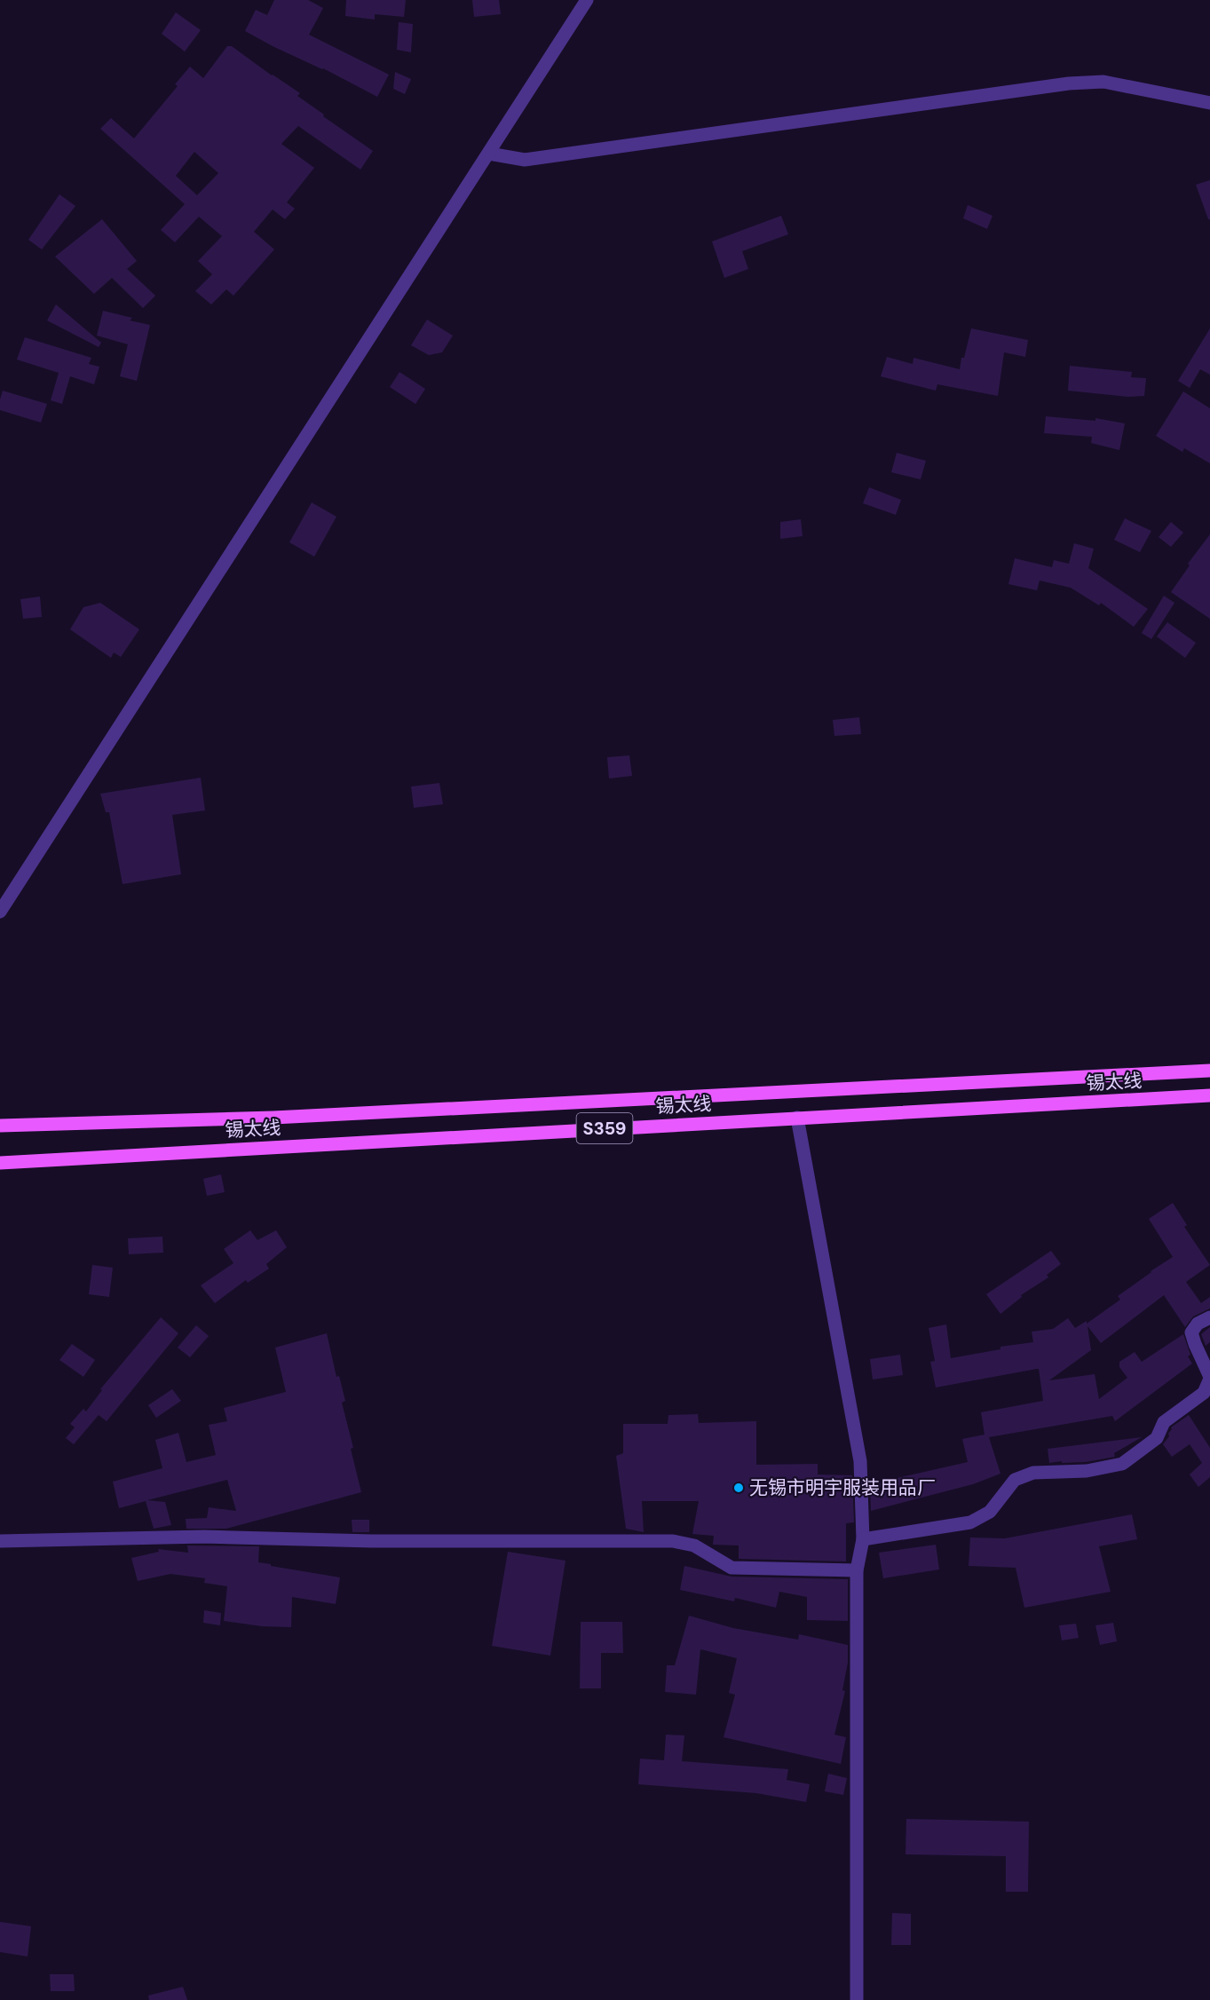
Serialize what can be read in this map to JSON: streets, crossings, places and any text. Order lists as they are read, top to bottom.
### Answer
{
  "streets": {
    "main road": ["锡太线", "S359"]
  },
  "places": ["无锡市明宇服装用品厂"]
}
